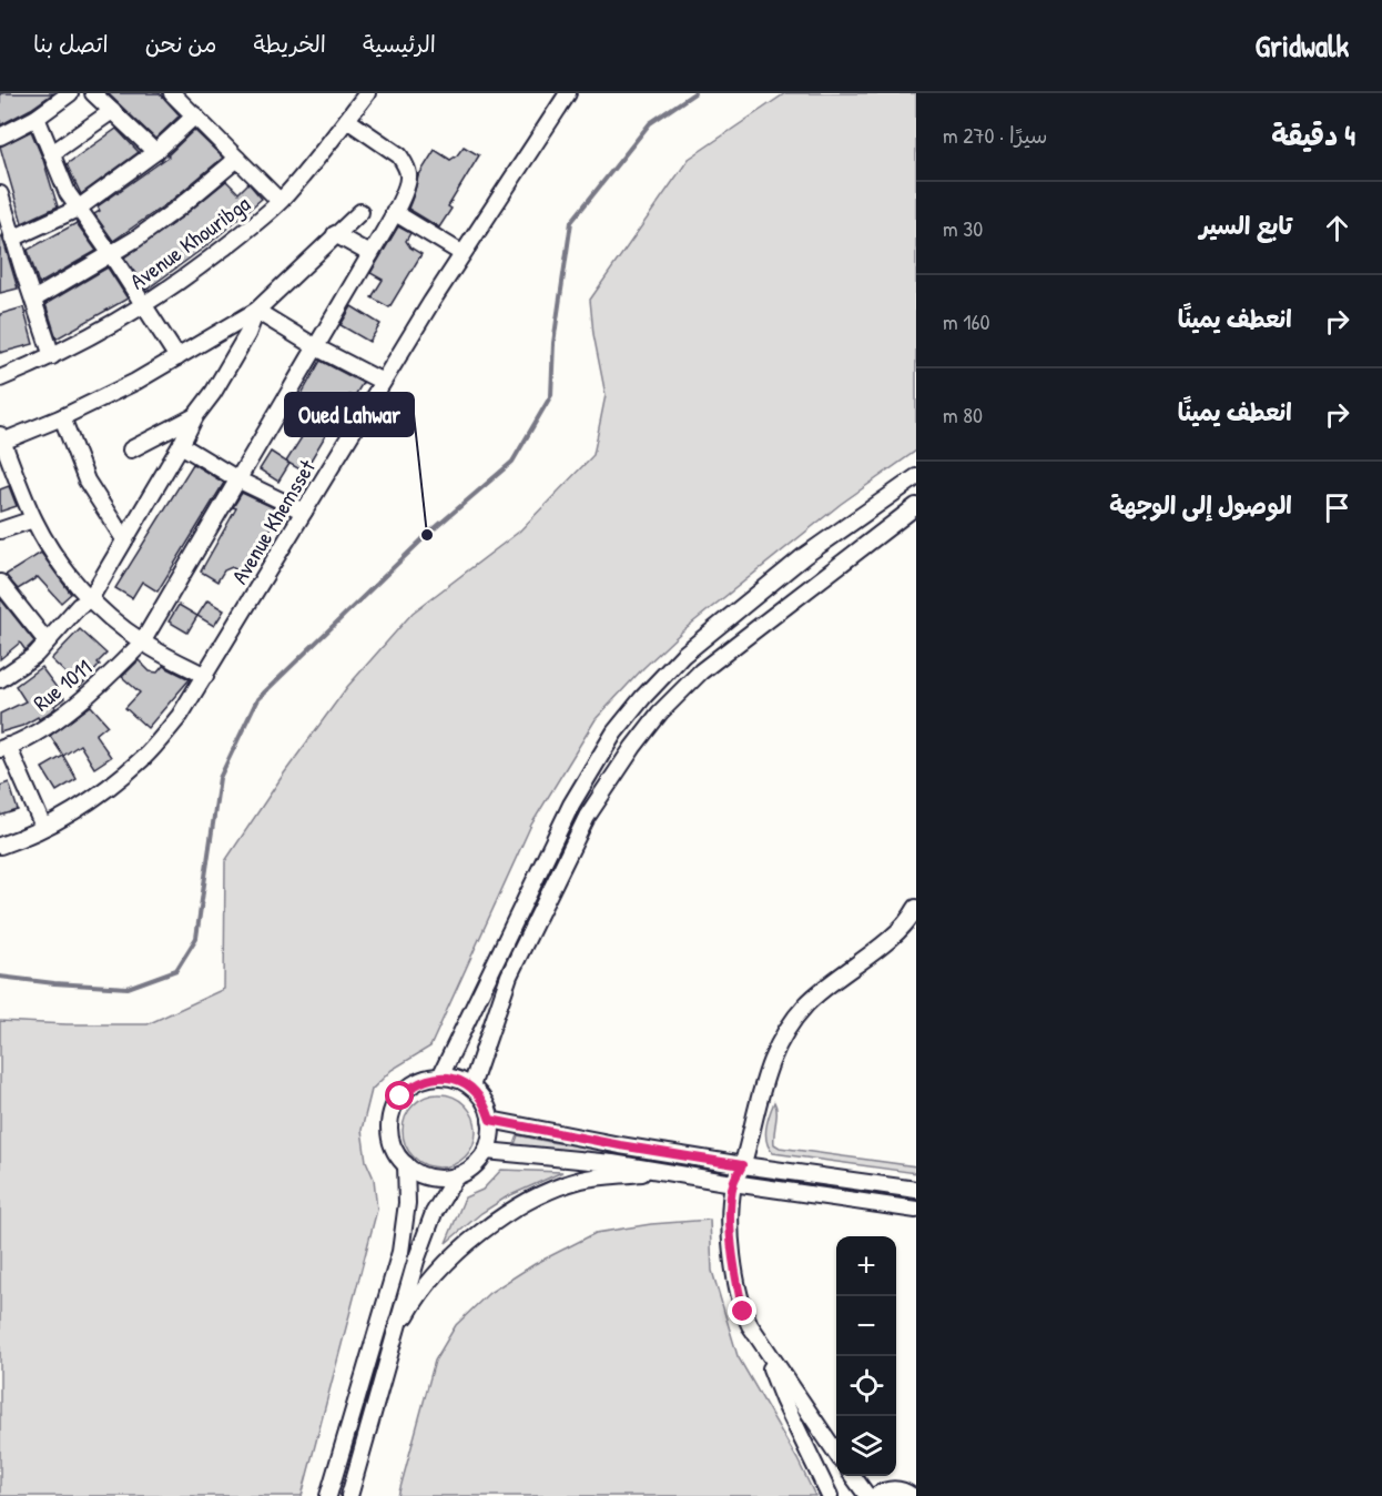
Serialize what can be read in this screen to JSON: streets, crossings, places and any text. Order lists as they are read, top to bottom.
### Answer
{
  "streets": {
    "street": ["Avenue Khouribga", "Avenue Khemsset", "Rue 1011"]
  },
  "crossings": [
    ["Avenue Khouribga", "Rue 1011"]
  ],
  "places": ["Oued Lahwar"],
  "page": {
    "header": "Gridwalk",
    "nav": [
      "الرئيسية",
      "الخريطة",
      "من نحن",
      "اتصل بنا"
    ],
    "heading": ["4 دقيقة", "سيرًا · 270 m"],
    "list": [
      ["تابع السير", "30 m"],
      ["انعطف يمينًا", "160 m"],
      ["انعطف يمينًا", "80 m"],
      "الوصول إلى الوجهة"
    ],
    "map_buttons": ["+", "−"]
  }
}
